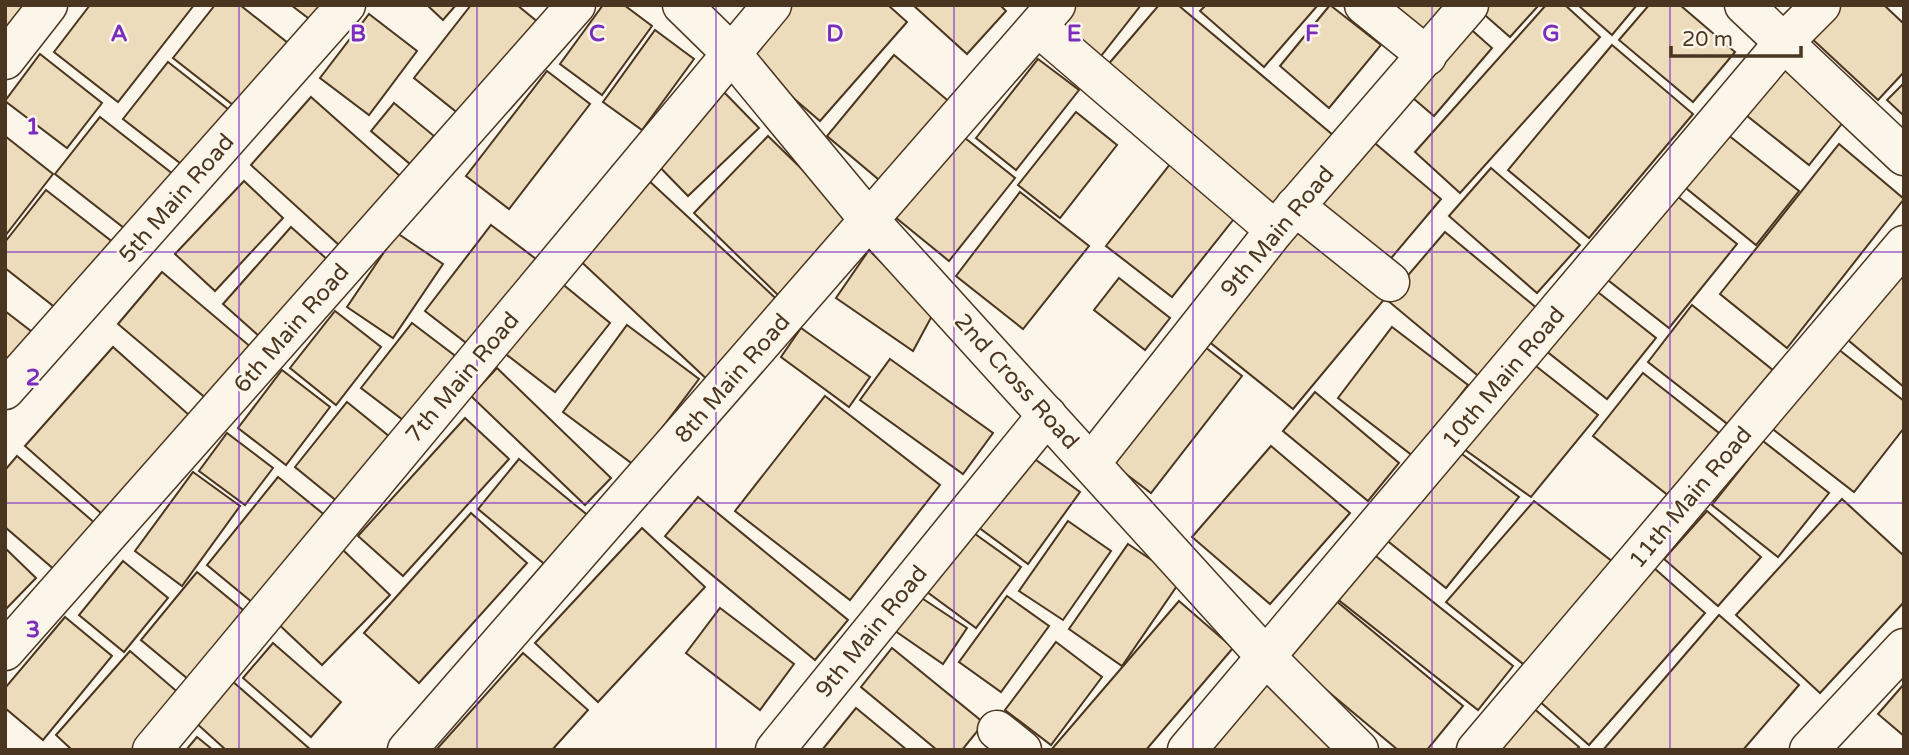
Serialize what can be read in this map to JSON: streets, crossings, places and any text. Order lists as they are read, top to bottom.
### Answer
{
  "streets": {
    "street": [
      "5th Main Road",
      "9th Main Road",
      "6th Main Road",
      "7th Main Road",
      "10th Main Road",
      "8th Main Road",
      "2nd Cross Road",
      "11th Main Road"
    ]
  },
  "crossings": [
    ["9th Main Road", "2nd Cross Road"],
    ["7th Main Road", "2nd Cross Road"],
    ["10th Main Road", "2nd Cross Road"],
    ["8th Main Road", "2nd Cross Road"]
  ],
  "scale_bar": "20 m",
  "grid": {
    "columns": [
      "A",
      "B",
      "C",
      "D",
      "E",
      "F",
      "G"
    ],
    "rows": ["1", "2", "3"]
  }
}
